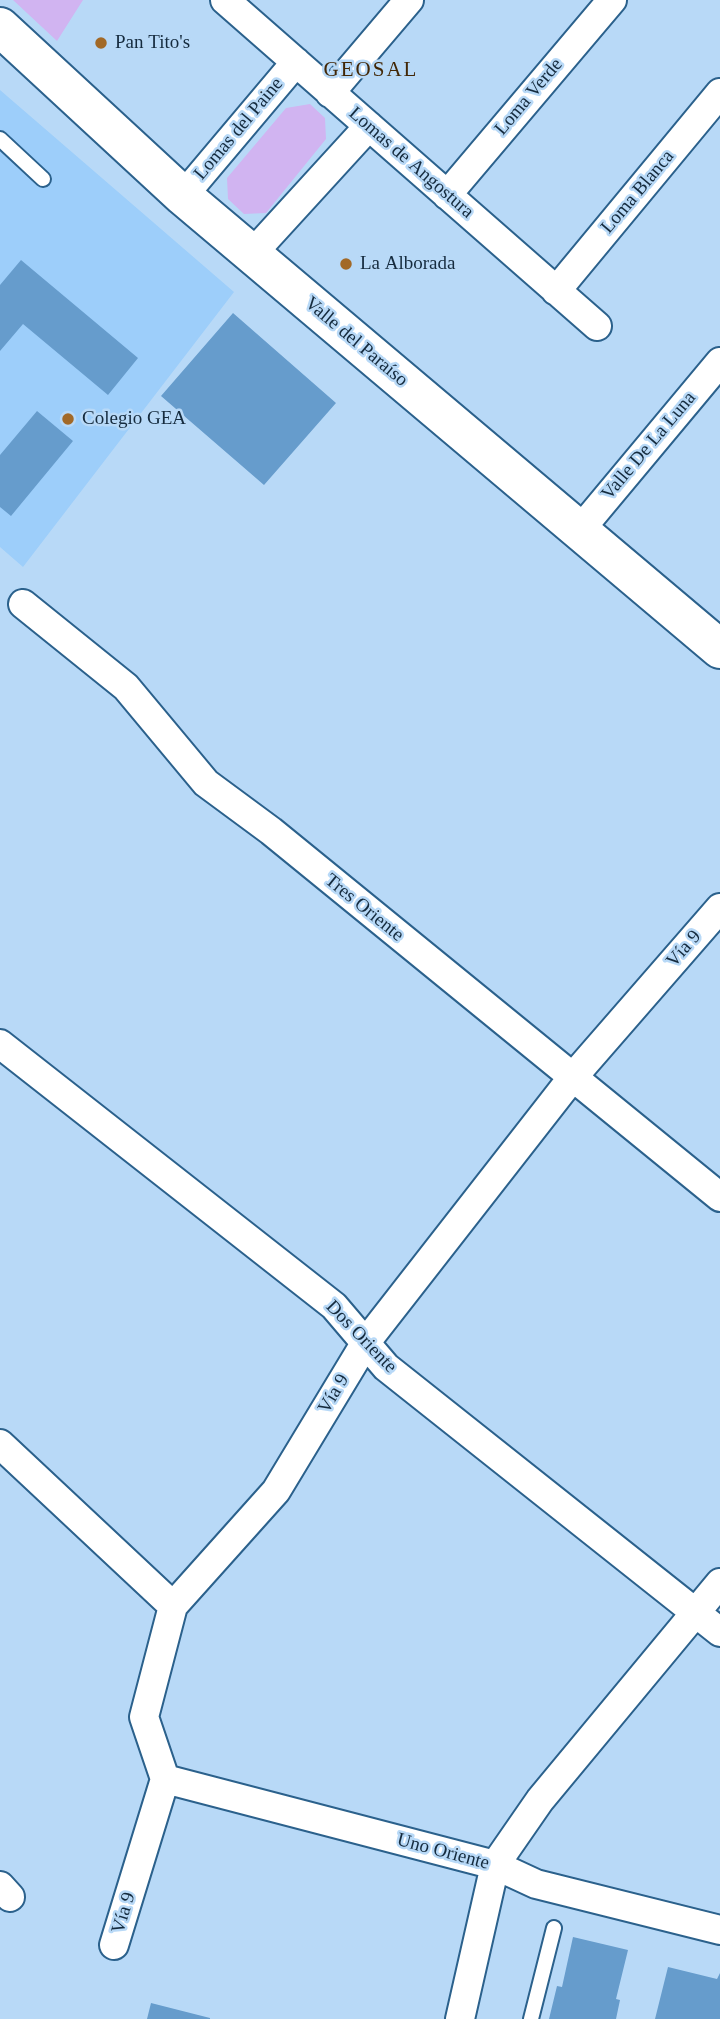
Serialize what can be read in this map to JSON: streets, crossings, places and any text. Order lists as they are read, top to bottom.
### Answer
{
  "streets": {
    "street": [
      "Loma Verde",
      "Lomas del Paine",
      "Lomas de Angostura",
      "Loma Blanca",
      "Valle del Paraíso",
      "Valle De La Luna",
      "Tres Oriente",
      "Vía 9",
      "Dos Oriente",
      "Uno Oriente"
    ]
  },
  "crossings": [
    ["Loma Verde", "Lomas de Angostura"],
    ["Lomas del Paine", "Lomas de Angostura"],
    ["Lomas del Paine", "Valle del Paraíso"],
    ["Lomas de Angostura", "Loma Blanca"],
    ["Valle del Paraíso", "Valle De La Luna"],
    ["Tres Oriente", "Vía 9"],
    ["Vía 9", "Dos Oriente"],
    ["Vía 9", "Uno Oriente"]
  ],
  "districts": ["GEOSAL"],
  "places": ["Pan Tito's", "La Alborada", "Colegio GEA"]
}
